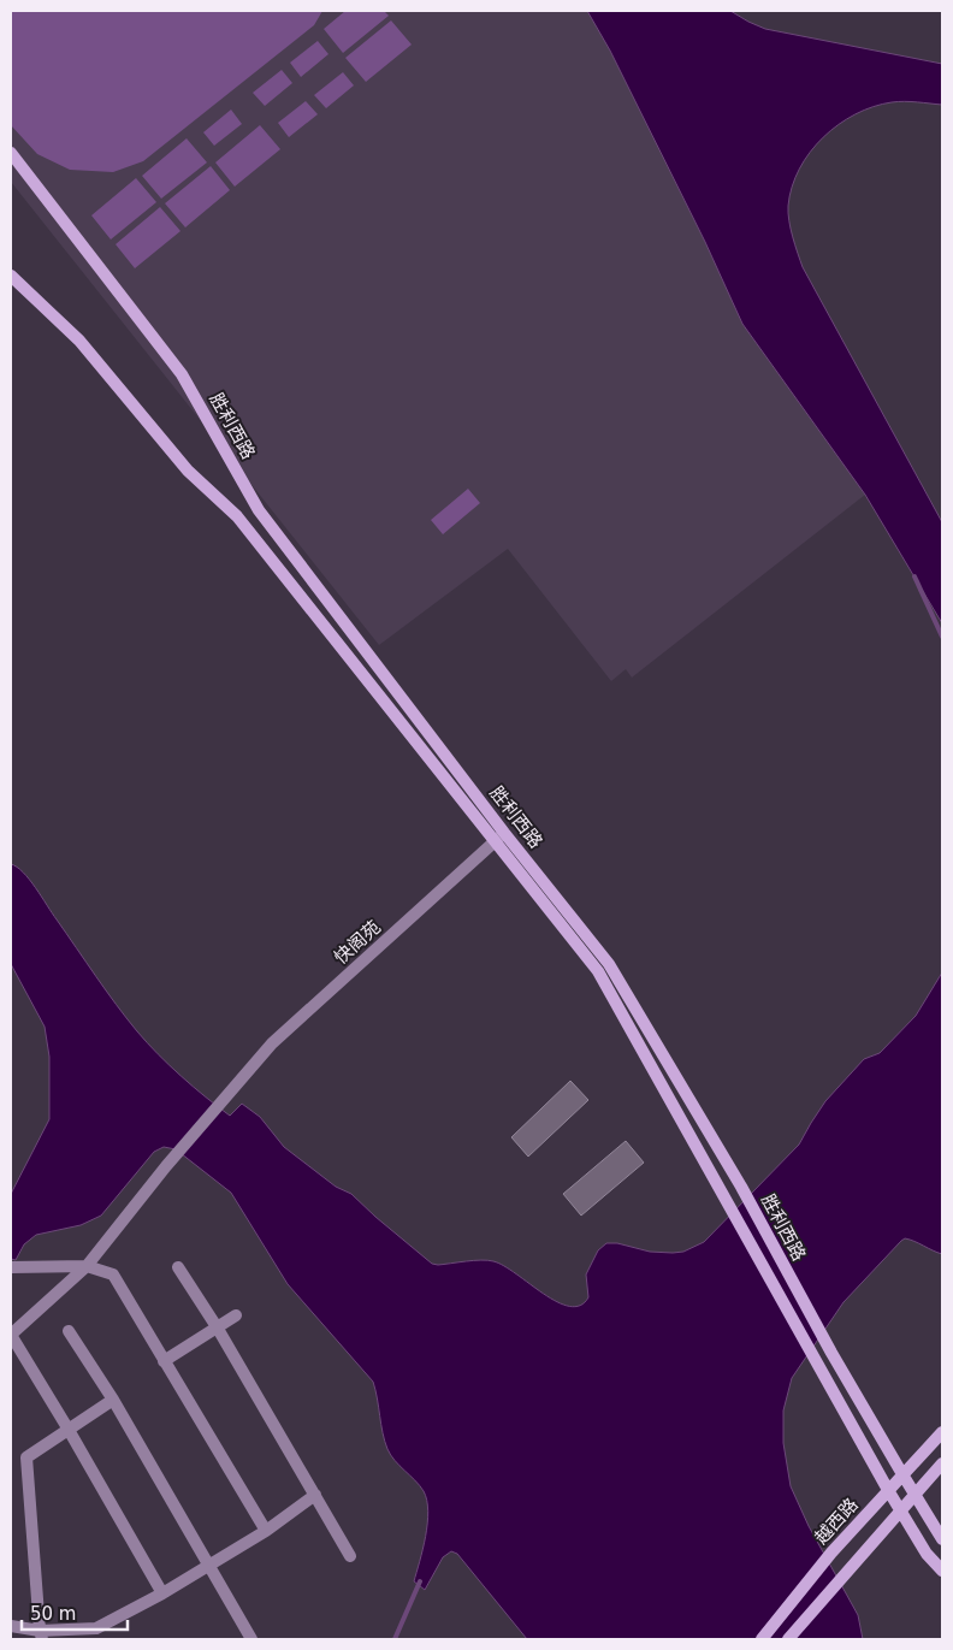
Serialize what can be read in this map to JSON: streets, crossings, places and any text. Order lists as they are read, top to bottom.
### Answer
{
  "streets": {
    "main road": ["胜利西路", "越西路"],
    "street": ["快阁苑"]
  },
  "crossings": [
    ["胜利西路", "快阁苑"],
    ["胜利西路", "越西路"]
  ],
  "scale_bar": "50 m"
}
